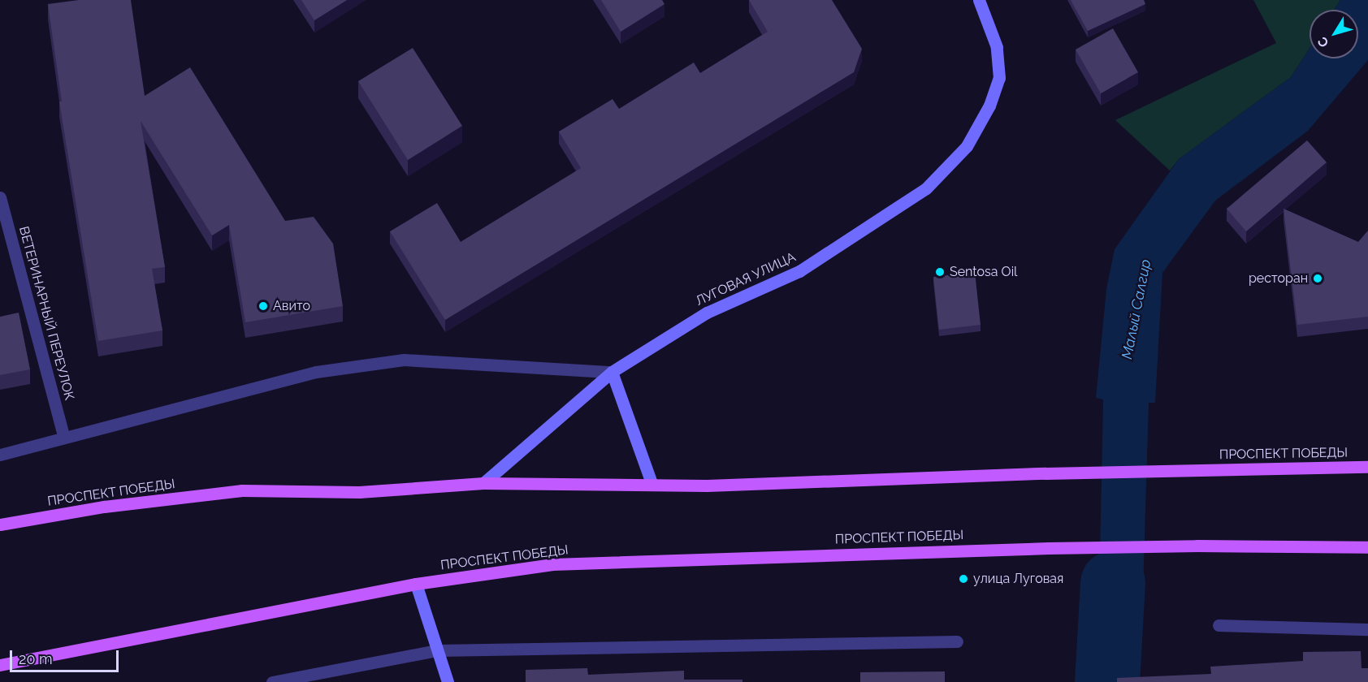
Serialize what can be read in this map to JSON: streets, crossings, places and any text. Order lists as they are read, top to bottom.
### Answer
{
  "streets": {
    "main road": ["ЛУГОВАЯ УЛИЦА", "ПРОСПЕКТ ПОБЕДЫ"],
    "street": ["ВЕТЕРИНАРНЫЙ ПЕРЕУЛОК"]
  },
  "crossings": [
    ["ЛУГОВАЯ УЛИЦА", "ПРОСПЕКТ ПОБЕДЫ"]
  ],
  "water": ["Малый Салгир"],
  "places": [
    "Sentosa Oil",
    "ресторан",
    "Авито",
    "улица Луговая"
  ],
  "scale_bar": "20 m",
  "north": "bottom left"
}
